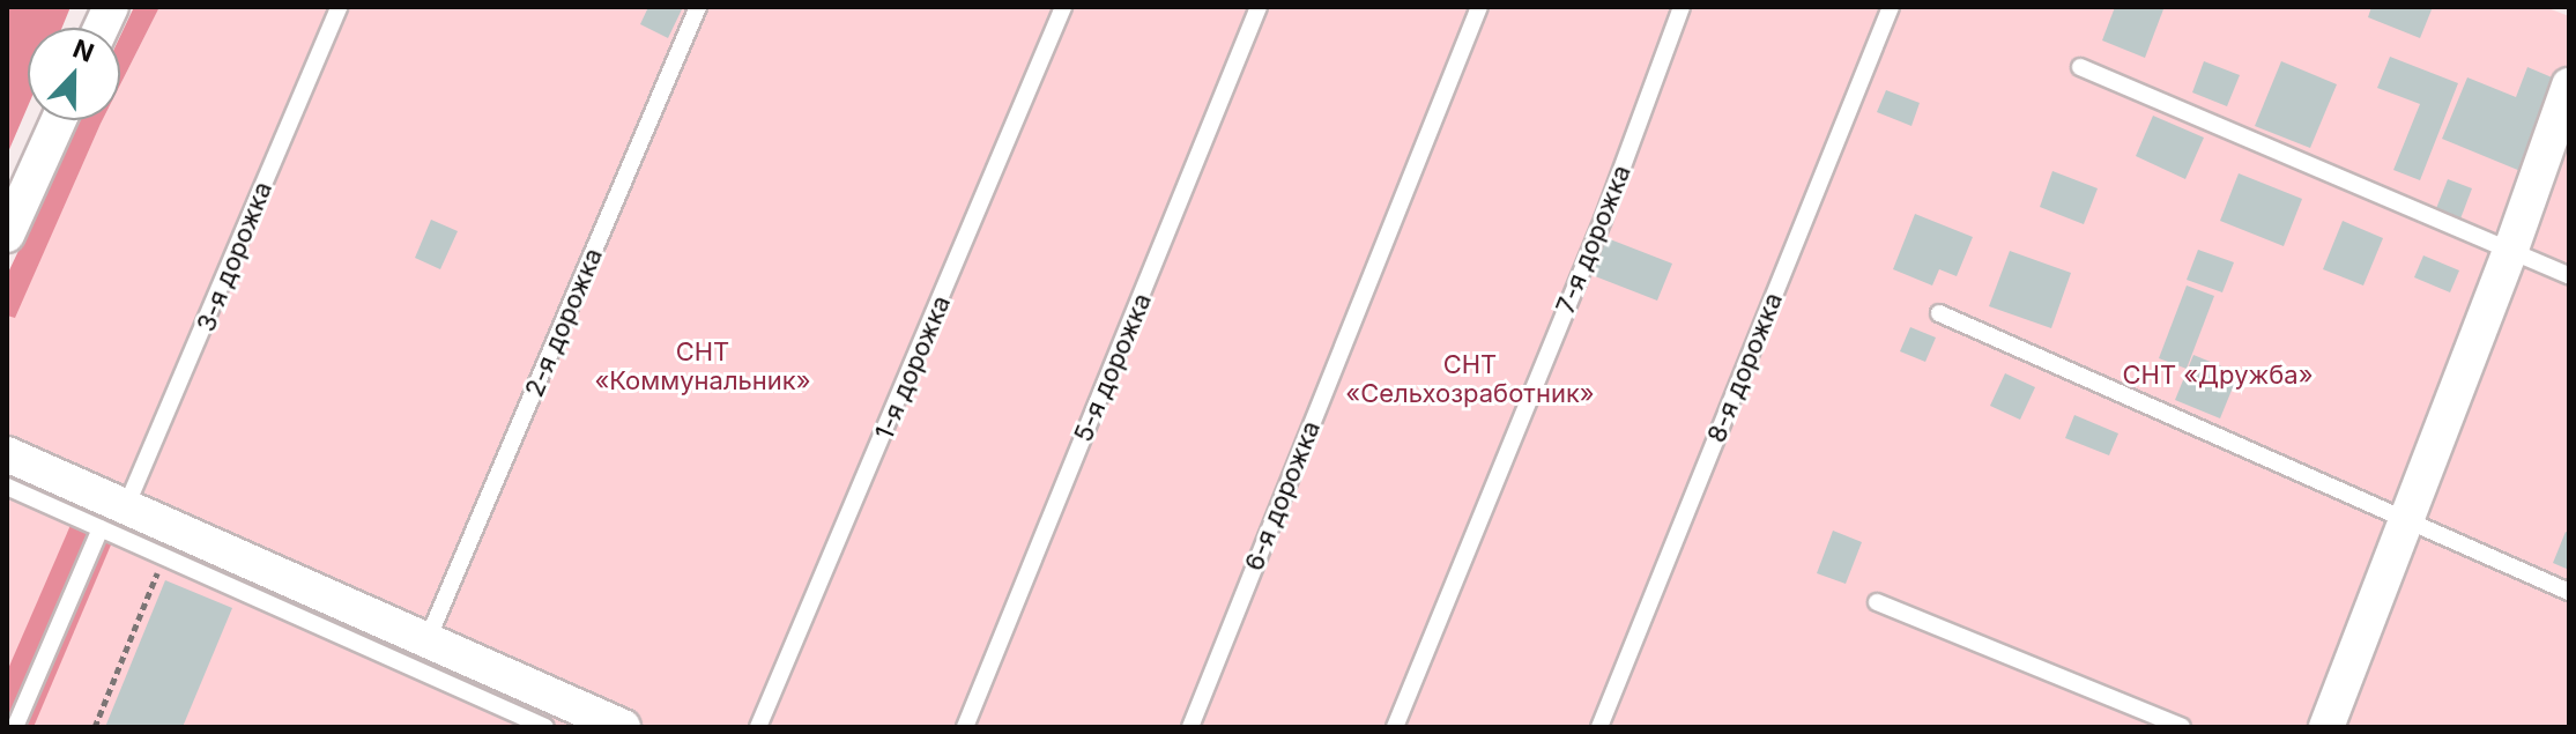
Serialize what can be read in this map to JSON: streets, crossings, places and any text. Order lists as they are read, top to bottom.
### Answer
{
  "streets": {
    "lane": [
      "7-я дорожка",
      "3-я дорожка",
      "2-я дорожка",
      "1-я дорожка",
      "5-я дорожка",
      "8-я дорожка",
      "6-я дорожка"
    ]
  },
  "parks": ["СНТ «Коммунальник»", "СНТ «Сельхозработник»", "СНТ «Дружба»"],
  "north": "top"
}
